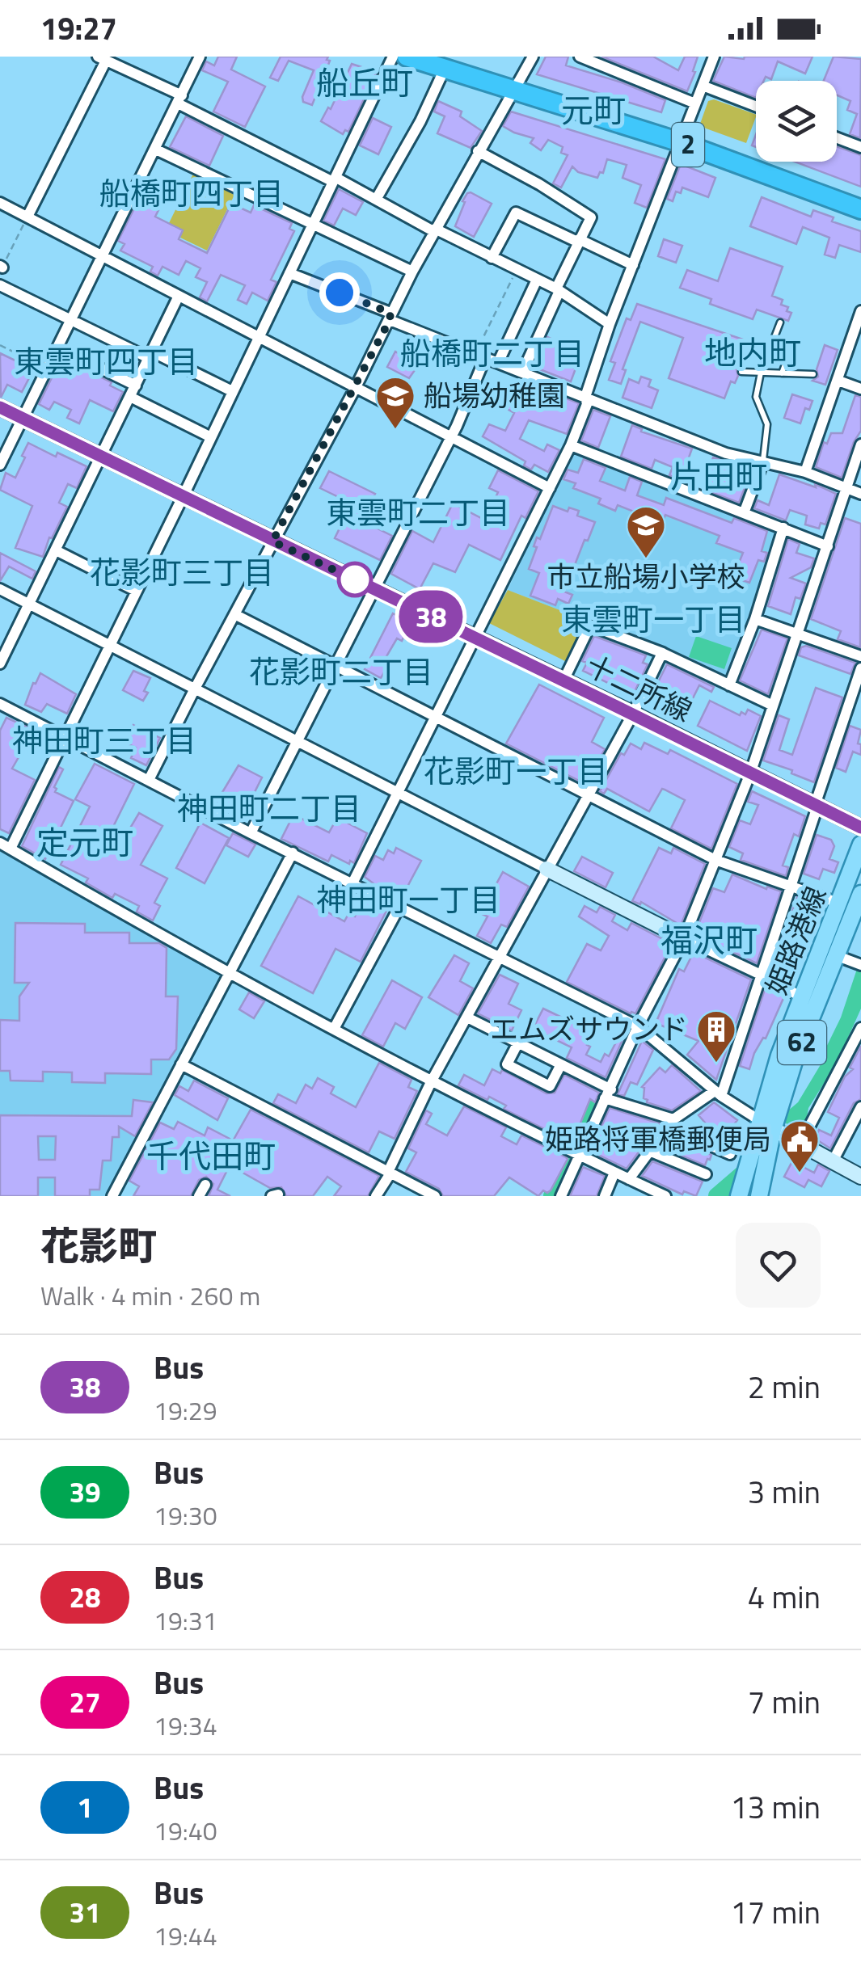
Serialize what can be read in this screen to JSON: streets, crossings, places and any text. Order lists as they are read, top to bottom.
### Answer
{
  "streets": {
    "highway": ["2"],
    "main road": ["姫路港線", "62"],
    "street": ["十二所線"]
  },
  "districts": [
    "船丘町",
    "元町",
    "船橋町四丁目",
    "地内町",
    "船橋町二丁目",
    "東雲町四丁目",
    "片田町",
    "東雲町二丁目",
    "花影町三丁目",
    "東雲町一丁目",
    "花影町二丁目",
    "神田町三丁目",
    "花影町一丁目",
    "神田町二丁目",
    "定元町",
    "神田町一丁目",
    "福沢町",
    "千代田町"
  ],
  "places": {
    "school or university": ["船場幼稚園", "市立船場小学校"],
    "building": ["エムズサウンド"],
    "public building": ["姫路将軍橋郵便局"]
  },
  "lines": ["bus line 38"],
  "page": {
    "status": "19:27",
    "on_map": "38",
    "heading": ["花影町", "Walk · 4 min · 260 m"],
    "list": [
      {
        "mark": "38",
        "name": "Bus",
        "note": "19:29",
        "value": "2 min"
      },
      {
        "mark": "39",
        "name": "Bus",
        "note": "19:30",
        "value": "3 min"
      },
      {
        "mark": "28",
        "name": "Bus",
        "note": "19:31",
        "value": "4 min"
      },
      {
        "mark": "27",
        "name": "Bus",
        "note": "19:34",
        "value": "7 min"
      },
      {
        "mark": "1",
        "name": "Bus",
        "note": "19:40",
        "value": "13 min"
      },
      {
        "mark": "31",
        "name": "Bus",
        "note": "19:44",
        "value": "17 min"
      }
    ]
  }
}
